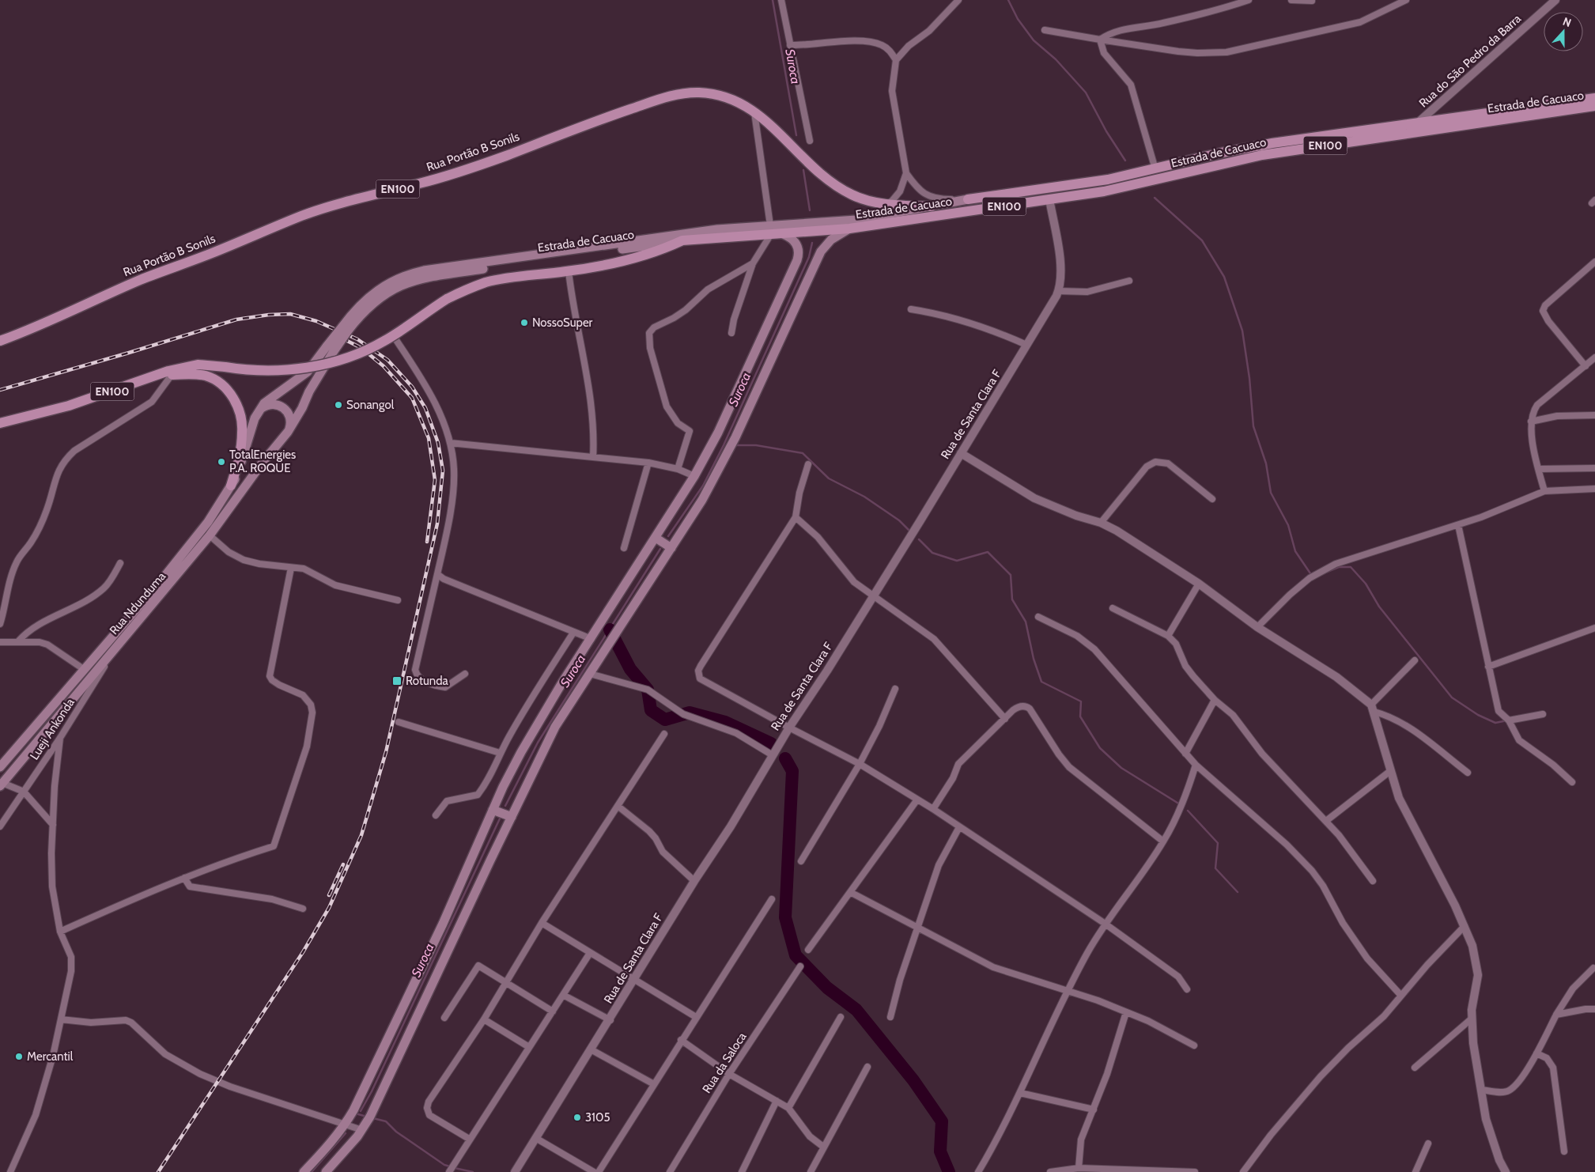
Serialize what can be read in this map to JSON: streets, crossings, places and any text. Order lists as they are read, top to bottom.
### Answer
{
  "streets": {
    "main road": [
      "Estrada de Cacuaco",
      "EN100",
      "Rua Portão B Sonils",
      "Rua Ndunduma"
    ],
    "street": [
      "Rua do São Pedro da Barra",
      "Rua de Santa Clara F",
      "Lueji Ankonda",
      "Rua da Saloca"
    ]
  },
  "crossings": [
    ["Rua do São Pedro da Barra", "Estrada de Cacuaco"],
    ["Estrada de Cacuaco", "EN100"],
    ["Estrada de Cacuaco", "Rua Portão B Sonils"],
    ["Estrada de Cacuaco", "Rua de Santa Clara F"],
    ["Estrada de Cacuaco", "Rua Ndunduma"],
    ["Rua Ndunduma", "Lueji Ankonda"]
  ],
  "water": ["Suroca"],
  "places": {
    "other": [
      "NossoSuper",
      "Sonangol",
      "TotalEnergies P.A. ROQUE",
      "Mercantil",
      "3105"
    ],
    "transit": ["Rotunda"]
  },
  "north": "top"
}
